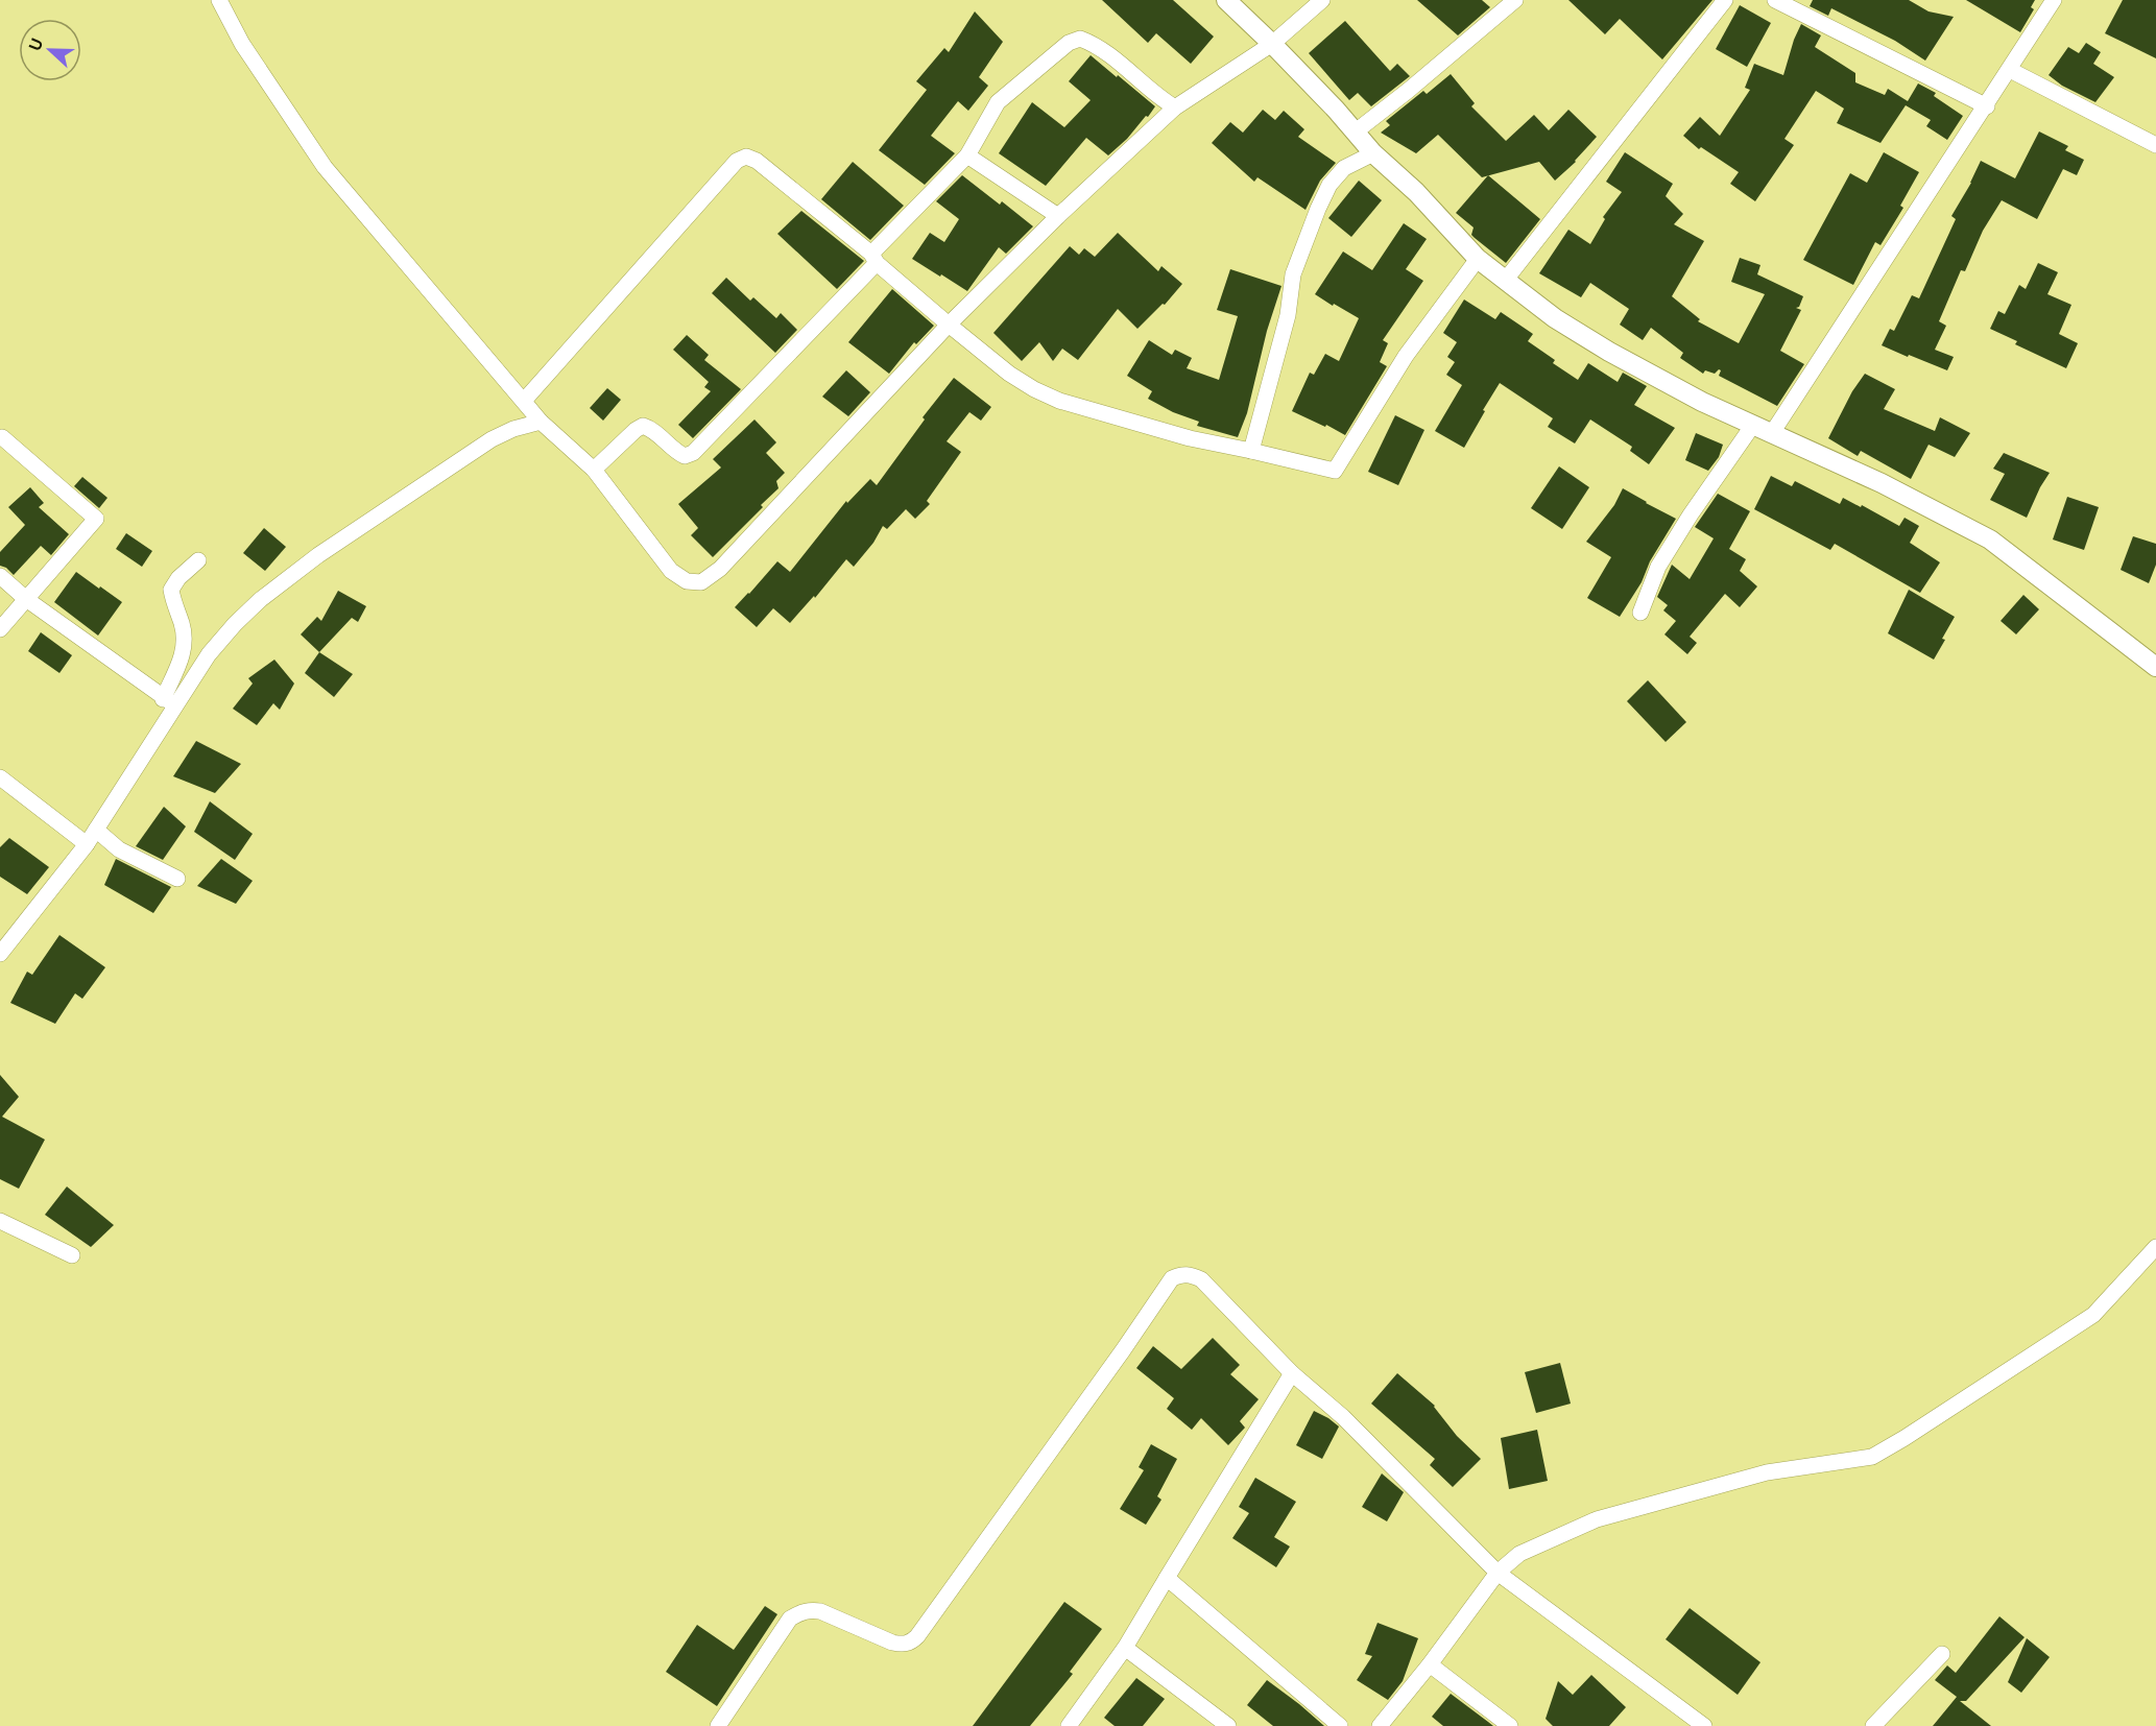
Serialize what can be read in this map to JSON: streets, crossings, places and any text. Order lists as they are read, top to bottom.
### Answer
{
  "north": "left"
}
